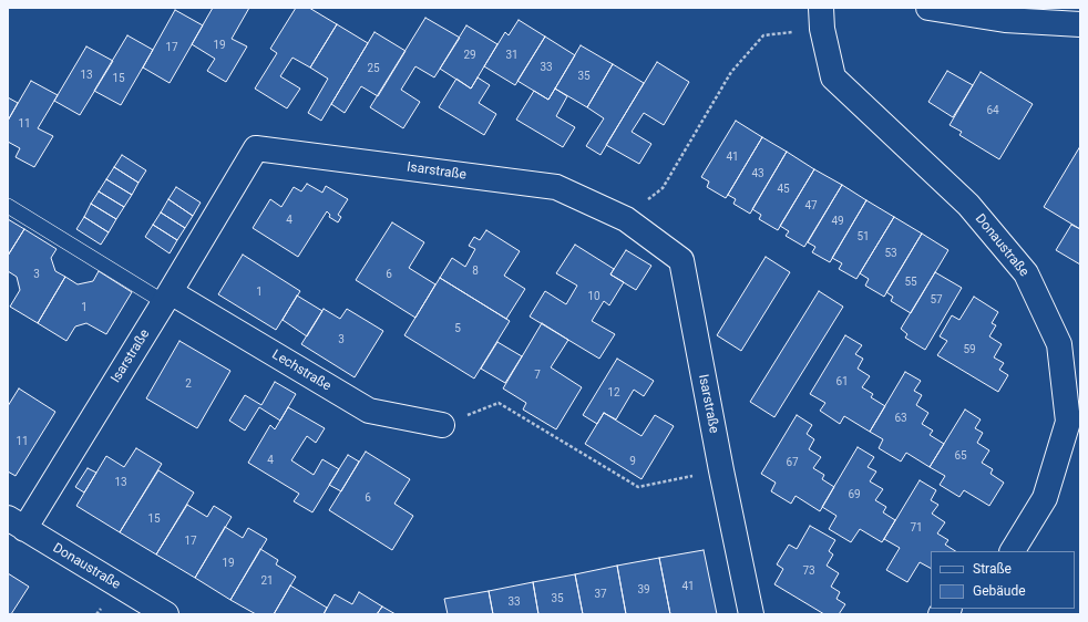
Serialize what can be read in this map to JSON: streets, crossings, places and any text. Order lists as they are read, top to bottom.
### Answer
{
  "streets": {
    "street": ["Isarstraße", "Donaustraße", "Lechstraße"]
  },
  "crossings": [
    ["Isarstraße", "Donaustraße"],
    ["Isarstraße", "Lechstraße"]
  ],
  "house_numbers": [
    "19",
    "17",
    "29",
    "31",
    "33",
    "25",
    "13",
    "35",
    "15",
    "64",
    "11",
    "41",
    "43",
    "45",
    "47",
    "4",
    "49",
    "51",
    "53",
    "8",
    "3",
    "6",
    "55",
    "1",
    "10",
    "57",
    "1",
    "5",
    "3",
    "59",
    "7",
    "61",
    "2",
    "12",
    "63",
    "11",
    "65",
    "4",
    "9",
    "67",
    "13",
    "69",
    "6",
    "15",
    "71",
    "17",
    "19",
    "73",
    "21",
    "41",
    "39",
    "37",
    "35",
    "33"
  ],
  "legend": ["Straße", "Gebäude"]
}
